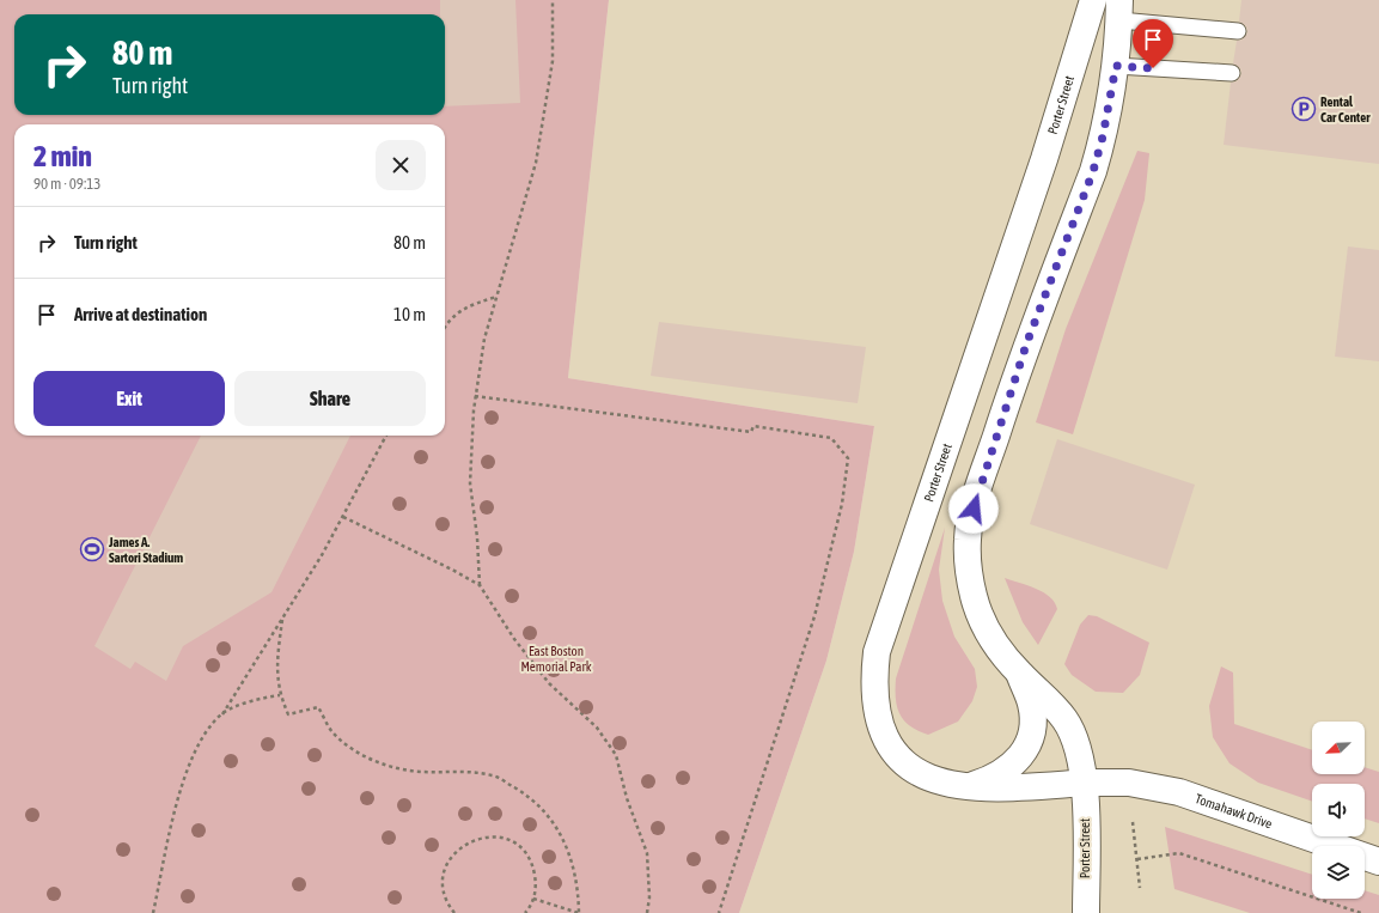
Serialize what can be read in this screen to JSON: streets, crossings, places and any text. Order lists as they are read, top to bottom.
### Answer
{
  "streets": {
    "main road": ["Porter Street", "Tomahawk Drive"]
  },
  "crossings": [
    ["Porter Street", "Tomahawk Drive"]
  ],
  "parks": ["East Boston Memorial Park"],
  "places": {
    "parking": ["Rental Car Center"],
    "sports": ["James A. Sartori Stadium"]
  },
  "north": "bottom left",
  "page": {
    "turn": ["80 m", "Turn right"],
    "heading": ["2 min", "90 m · 09:13"],
    "list": [
      {
        "name": "Turn right",
        "value": "80 m"
      },
      {
        "name": "Arrive at destination",
        "value": "10 m"
      }
    ],
    "buttons": ["Exit", "Share"]
  }
}
